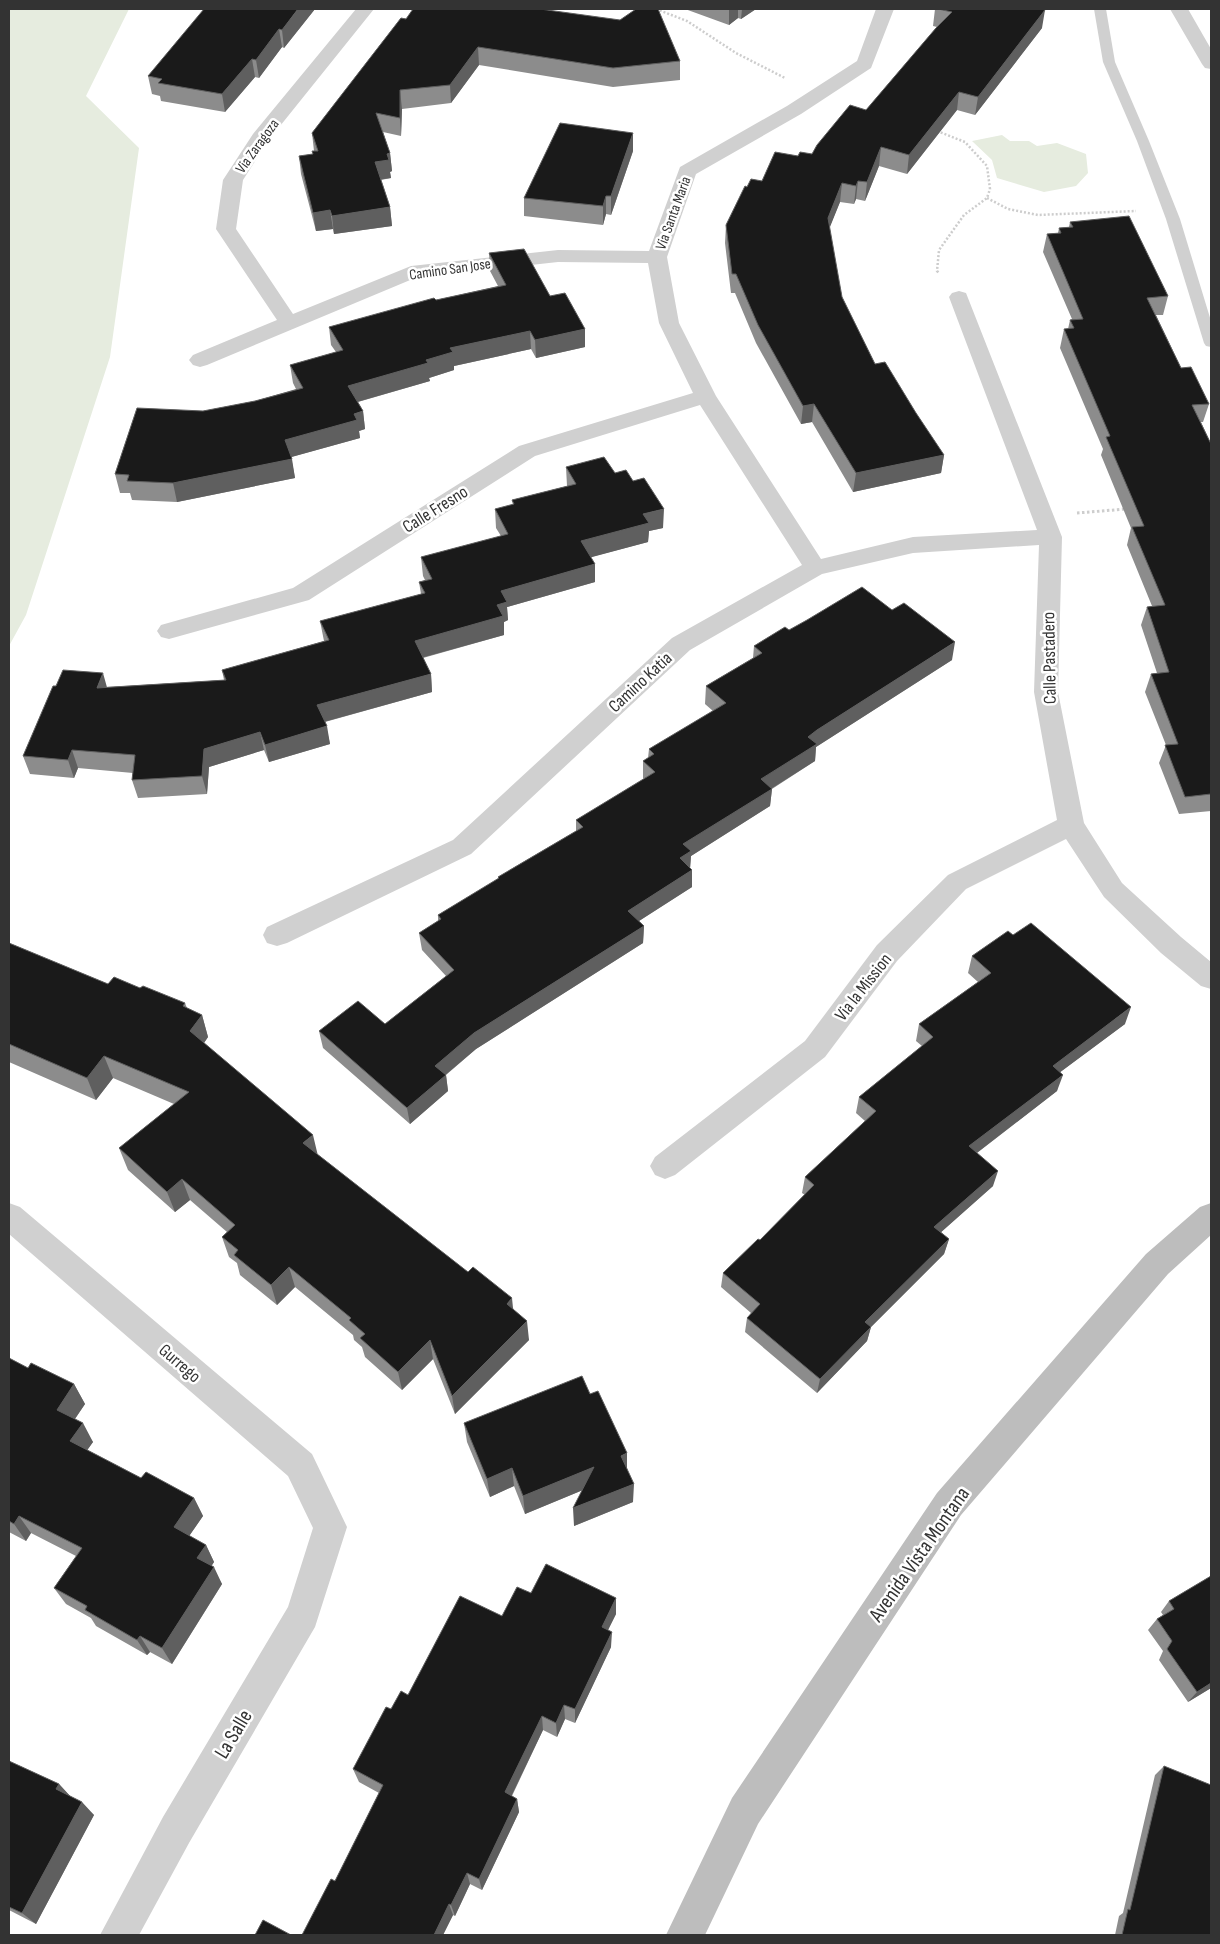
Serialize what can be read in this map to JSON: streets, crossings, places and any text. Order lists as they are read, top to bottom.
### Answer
{
  "streets": {
    "street": [
      "Via Zaragoza",
      "Via Santa Maria",
      "Camino San Jose",
      "Calle Fresno",
      "Calle Pastadero",
      "Camino Katia",
      "Via la Mission",
      "Gurrego",
      "Avenida Vista Montana",
      "La Salle"
    ]
  },
  "crossings": [
    ["Via Zaragoza", "Camino San Jose"],
    ["Via Santa Maria", "Camino San Jose"],
    ["Via Santa Maria", "Calle Fresno"],
    ["Via Santa Maria", "Camino Katia"],
    ["Calle Pastadero", "Camino Katia"],
    ["Calle Pastadero", "Via la Mission"],
    ["Gurrego", "La Salle"]
  ]
}
